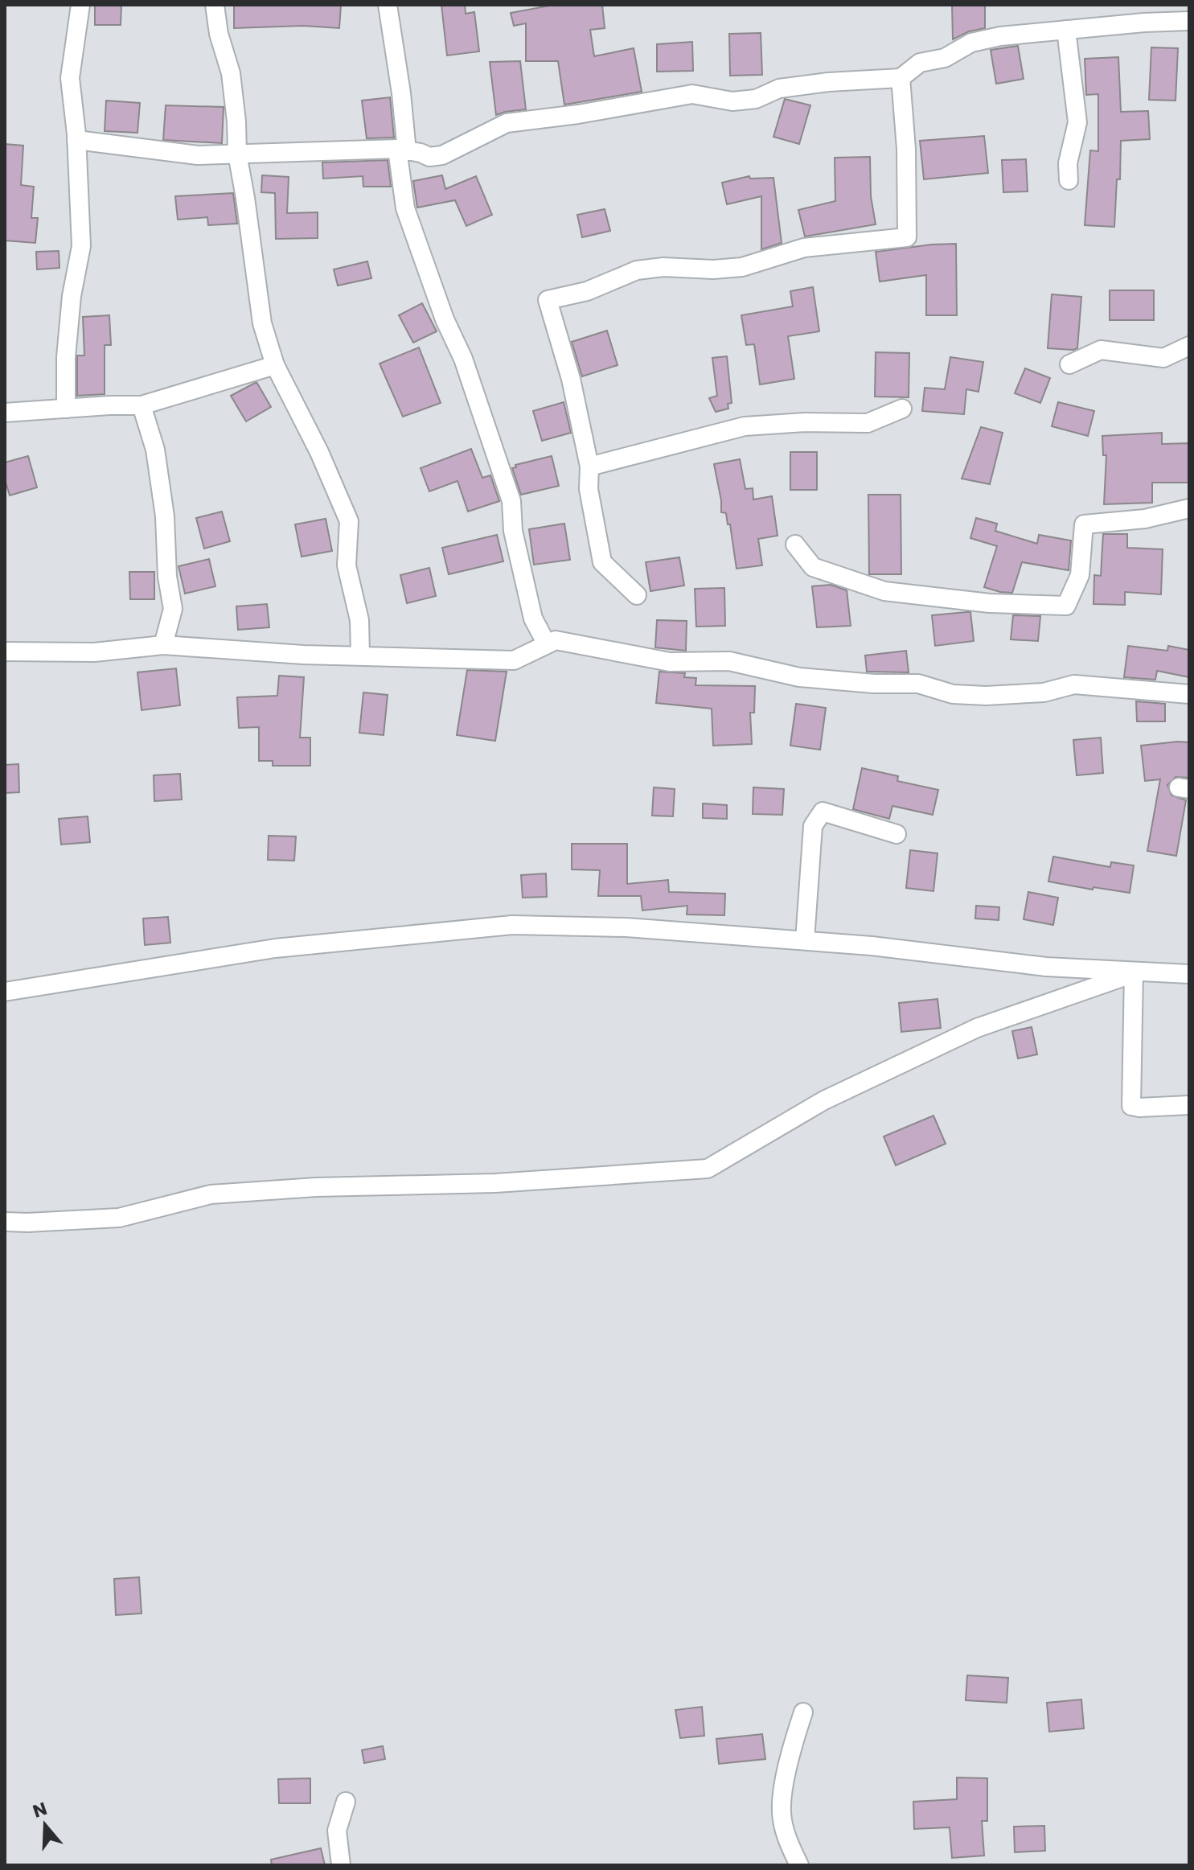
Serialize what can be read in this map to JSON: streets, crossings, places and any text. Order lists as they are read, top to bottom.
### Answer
{
  "north": "top"
}
